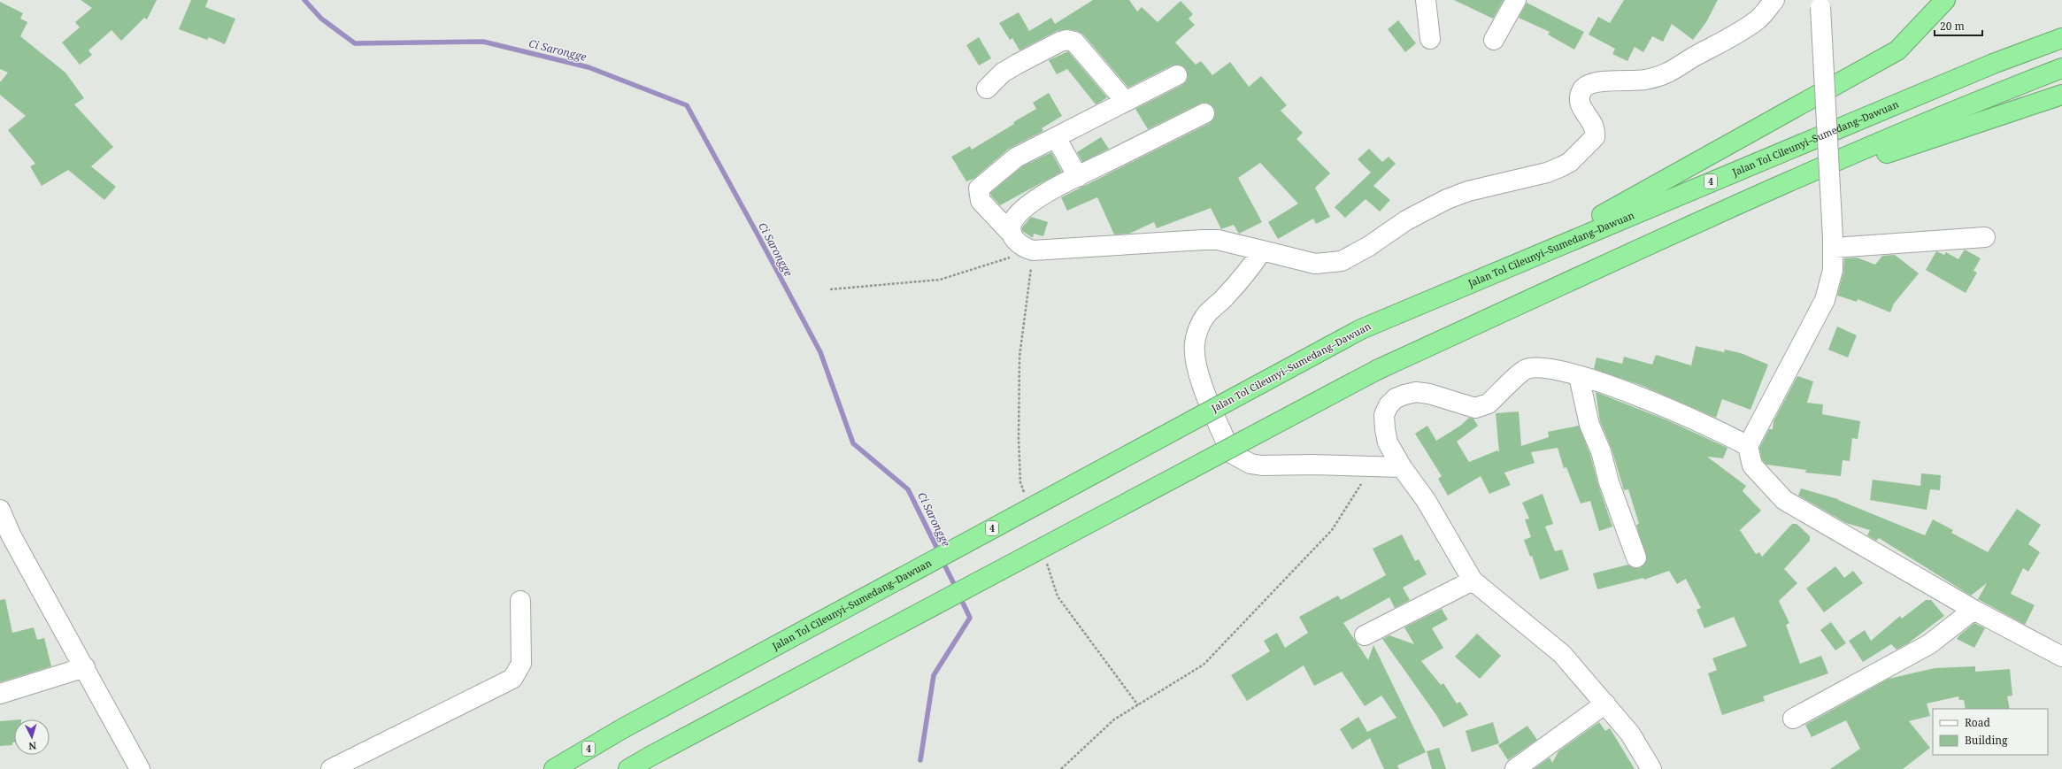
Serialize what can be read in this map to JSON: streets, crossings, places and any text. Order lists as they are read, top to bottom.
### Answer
{
  "streets": {
    "highway": ["Jalan Tol Cileunyi–Sumedang–Dawuan", "4"]
  },
  "water": ["Ci Sarongge"],
  "legend": ["Road", "Building"],
  "scale_bar": "20 m",
  "north": "bottom"
}
